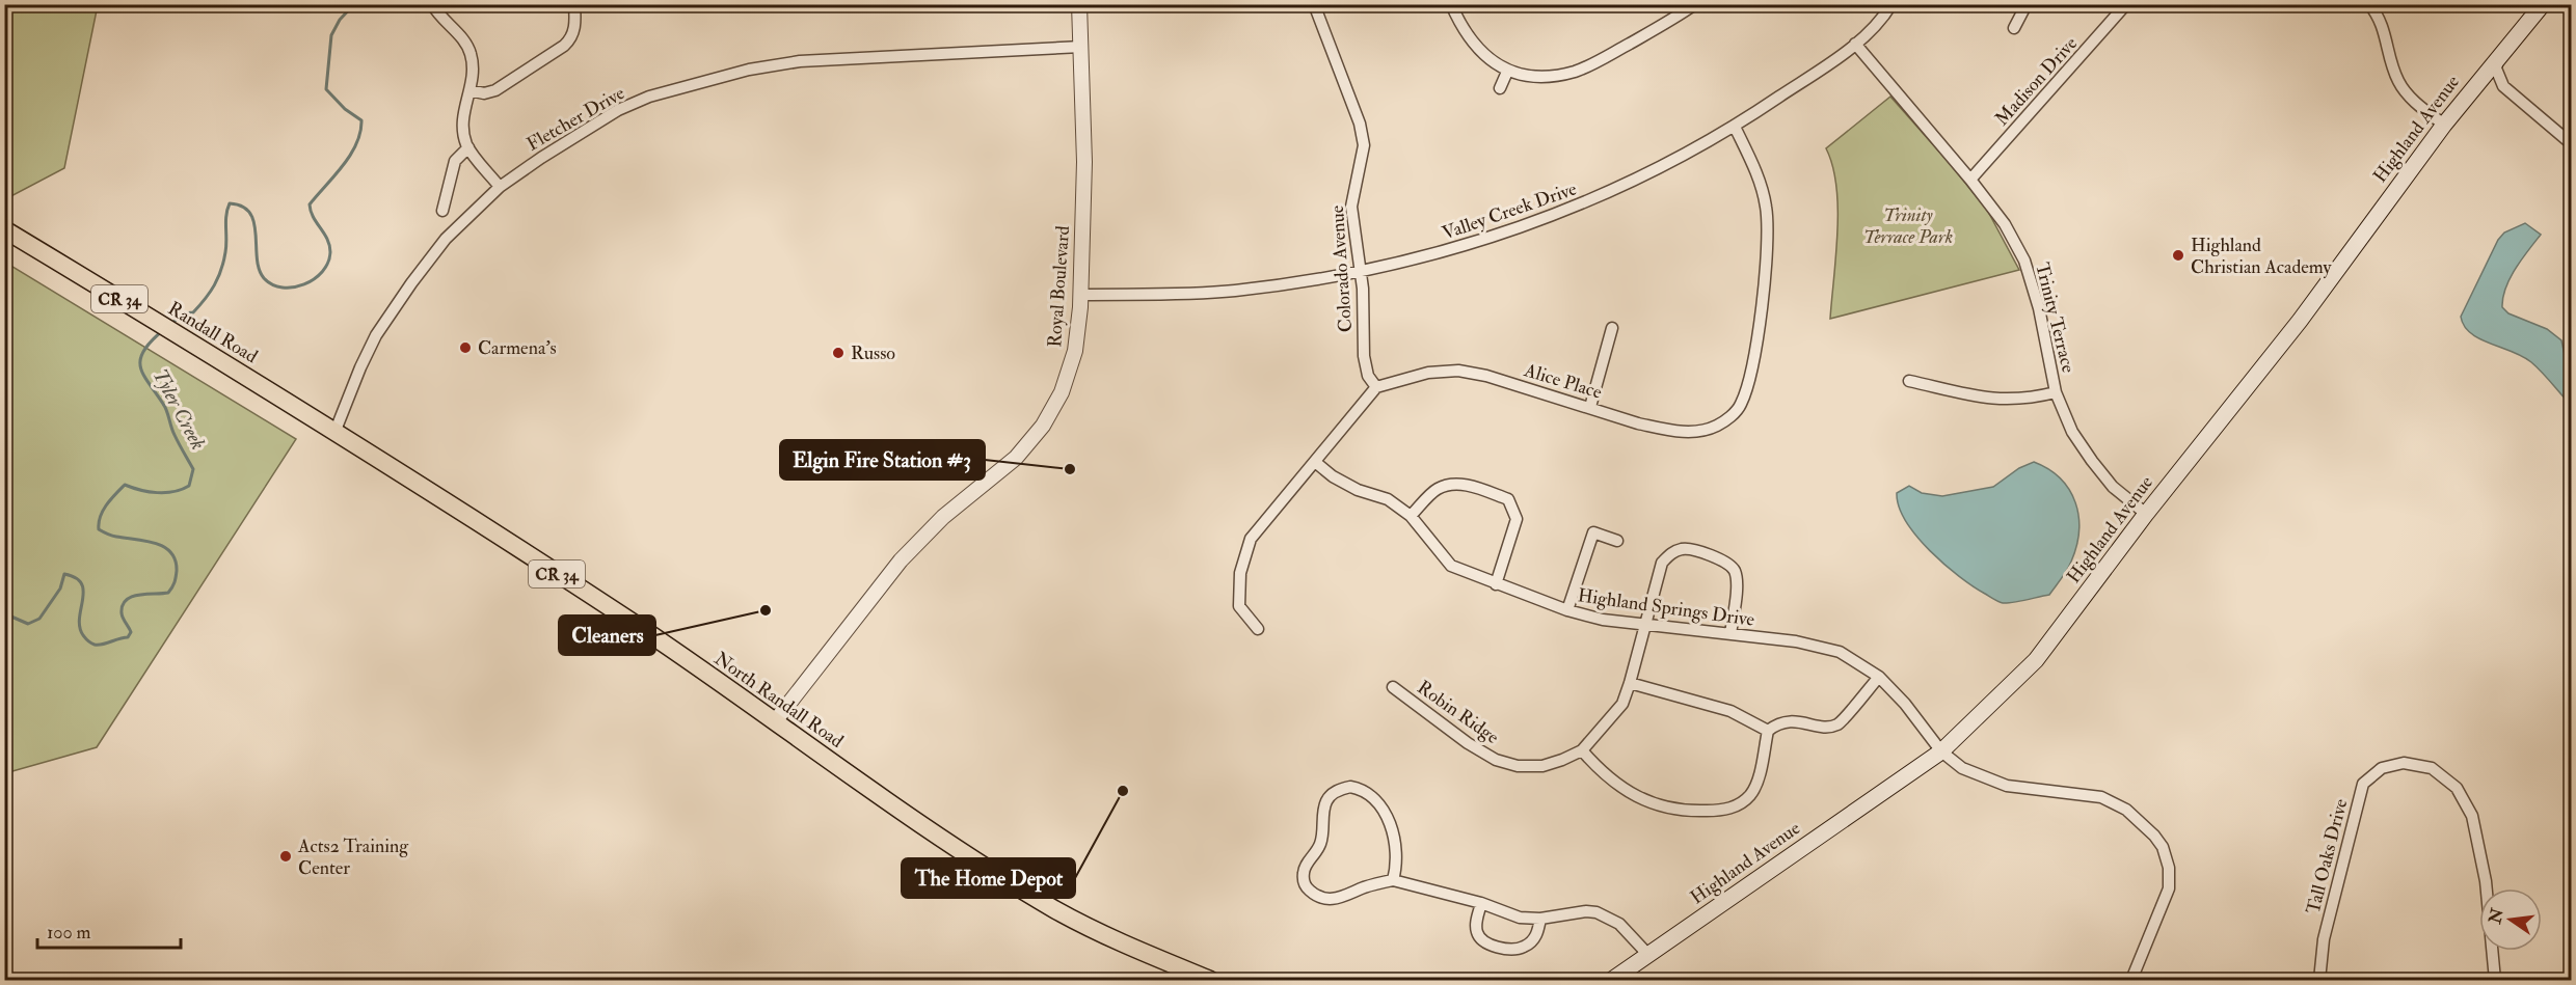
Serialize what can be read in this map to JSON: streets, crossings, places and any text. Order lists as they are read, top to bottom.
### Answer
{
  "streets": {
    "main road": [
      "Highland Avenue",
      "CR 34",
      "Randall Road",
      "North Randall Road"
    ],
    "street": [
      "Madison Drive",
      "Fletcher Drive",
      "Valley Creek Drive",
      "Colorado Avenue",
      "Royal Boulevard",
      "Trinity Terrace",
      "Alice Place",
      "Highland Springs Drive",
      "Robin Ridge",
      "Tall Oaks Drive"
    ]
  },
  "crossings": [
    ["Madison Drive", "Trinity Terrace"],
    ["Fletcher Drive", "Royal Boulevard"],
    ["Fletcher Drive", "Randall Road"],
    ["Fletcher Drive", "North Randall Road"],
    ["Highland Avenue", "Trinity Terrace"],
    ["Highland Avenue", "Highland Springs Drive"],
    ["Valley Creek Drive", "Colorado Avenue"],
    ["Valley Creek Drive", "Royal Boulevard"],
    ["Valley Creek Drive", "Trinity Terrace"],
    ["Valley Creek Drive", "Alice Place"],
    ["Colorado Avenue", "Alice Place"],
    ["Royal Boulevard", "North Randall Road"],
    ["Randall Road", "North Randall Road"],
    ["Highland Springs Drive", "Robin Ridge"]
  ],
  "water": ["Tyler Creek"],
  "parks": ["Trinity Terrace Park"],
  "places": [
    "Highland Christian Academy",
    "Carmena’s",
    "Russo",
    "Elgin Fire Station #3",
    "Cleaners",
    "The Home Depot",
    "Acts2 Training Center"
  ],
  "scale_bar": "100 m",
  "north": "left"
}
